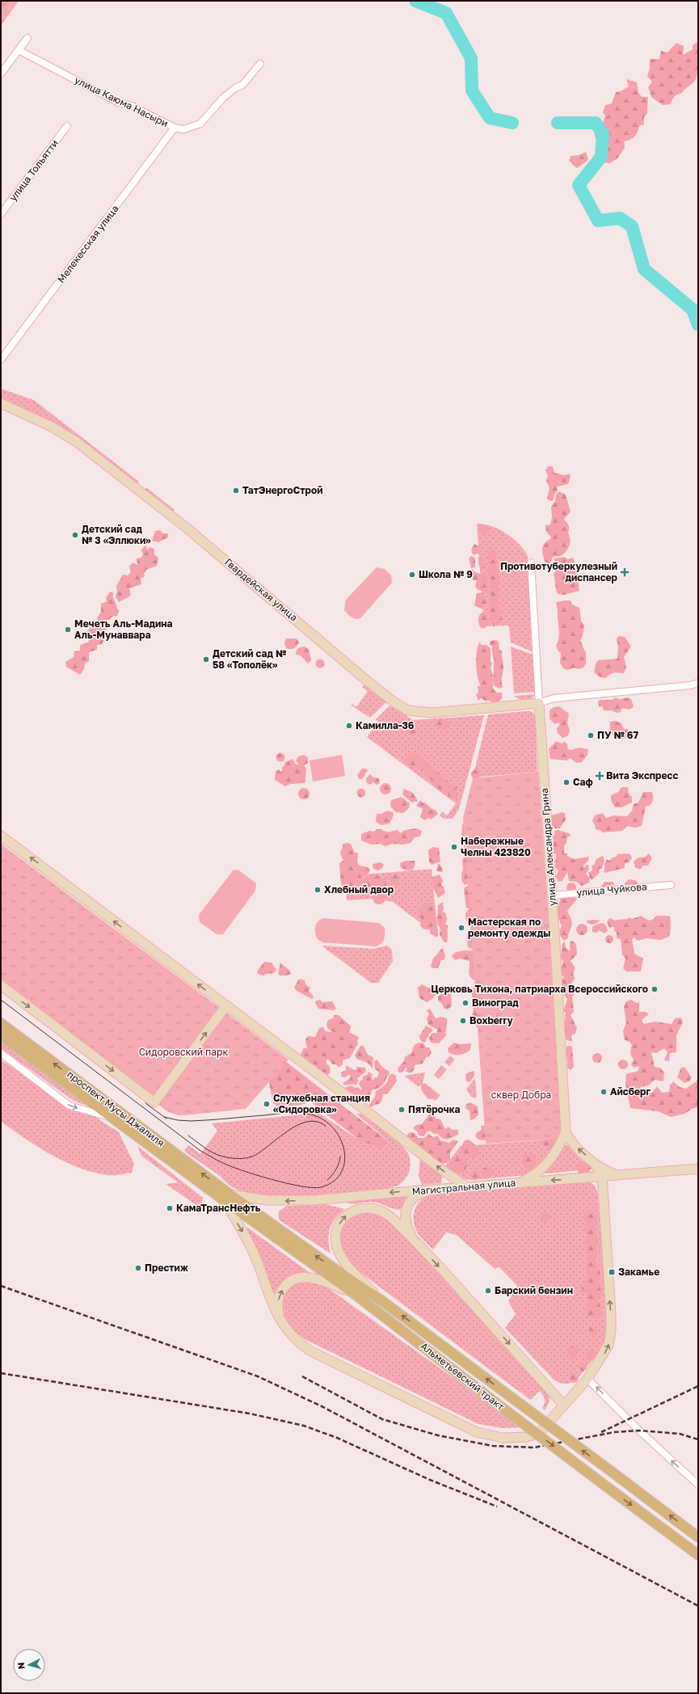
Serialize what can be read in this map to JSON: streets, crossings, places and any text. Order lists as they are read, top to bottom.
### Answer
{
  "streets": {
    "main road": ["проспект Мусы Джалиля", "Альметьевский тракт"],
    "street": [
      "улица Каюма Насыри",
      "улица Тольятти",
      "Мелекесская улица",
      "Гвардейская улица",
      "улица Александра Грина",
      "улица Чуйкова",
      "Магистральная улица"
    ]
  },
  "crossings": [
    ["улица Каюма Насыри", "Мелекесская улица"],
    ["Гвардейская улица", "улица Александра Грина"],
    ["улица Александра Грина", "улица Чуйкова"],
    ["проспект Мусы Джалиля", "Магистральная улица"],
    ["проспект Мусы Джалиля", "Альметьевский тракт"],
    ["Магистральная улица", "Альметьевский тракт"]
  ],
  "one_way": ["Магистральная улица"],
  "parks": ["Сидоровский парк", "сквер Добра"],
  "places": {
    "other": [
      "ТатЭнергоСтрой",
      "Детский сад № 3 «Эллюки»",
      "Школа № 9",
      "Мечеть Аль-Мадина Аль-Мунаввара",
      "Детский сад № 58 «Тополёк»",
      "Камилла-36",
      "ПУ № 67",
      "Саф",
      "Набережные Челны 423820",
      "Хлебный двор",
      "Мастерская по ремонту одежды",
      "Церковь Тихона, патриарха Всероссийского",
      "Виноград",
      "Boxberry",
      "Айсберг",
      "Служебная станция «Сидоровка»",
      "Пятёрочка",
      "КамаТрансНефть",
      "Престиж",
      "Барский бензин"
    ],
    "health": ["Противотуберкулезный диспансер", "Вита Экспресс"],
    "transit": ["Закамье"]
  },
  "north": "left"
}
